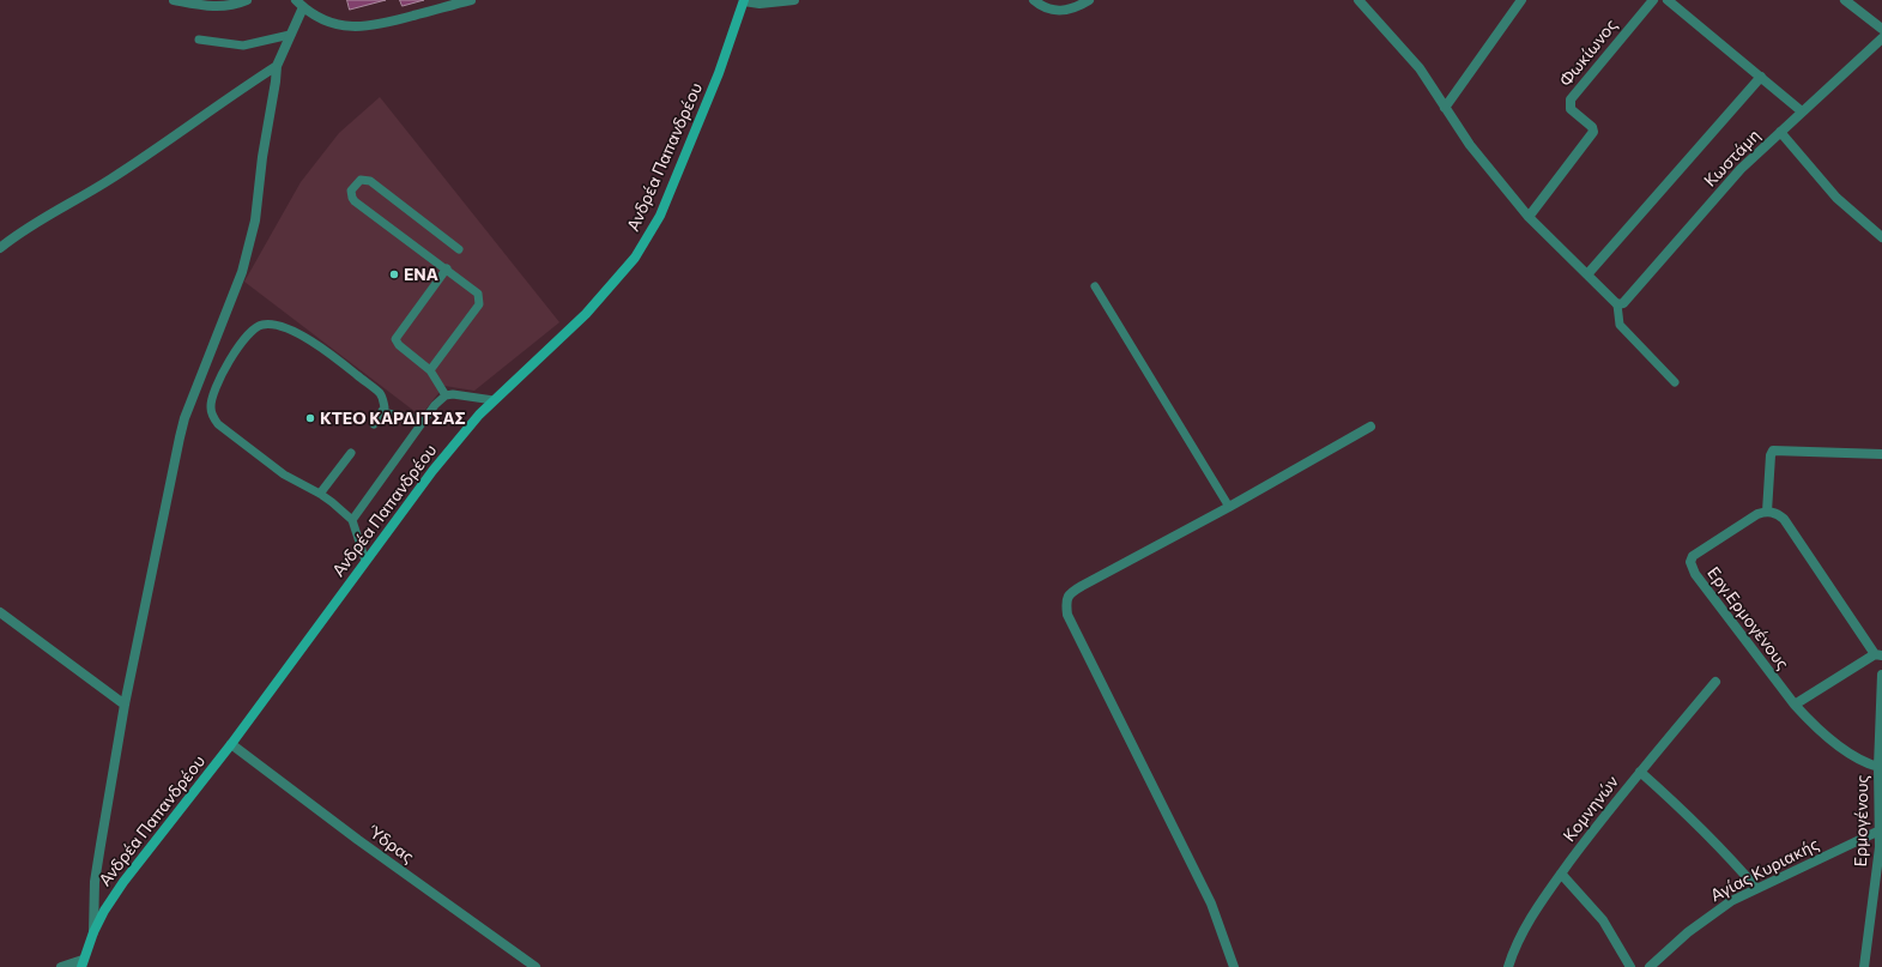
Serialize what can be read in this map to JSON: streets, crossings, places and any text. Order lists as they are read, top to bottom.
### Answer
{
  "streets": {
    "main road": ["Ανδρέα Παπανδρέου"],
    "street": [
      "Φωκίωνος",
      "Κωστάμη",
      "Εργ.Ερμογένους",
      "Κομνηνών",
      "Ερμογένους",
      "Ύδρας",
      "Αγίας Κυριακής"
    ]
  },
  "crossings": [
    ["Ανδρέα Παπανδρέου", "Ύδρας"],
    ["Εργ.Ερμογένους", "Ερμογένους"],
    ["Ερμογένους", "Αγίας Κυριακής"]
  ],
  "places": ["ΕΝΑ", "ΚΤΕΟ ΚΑΡΔΙΤΣΑΣ"]
}
